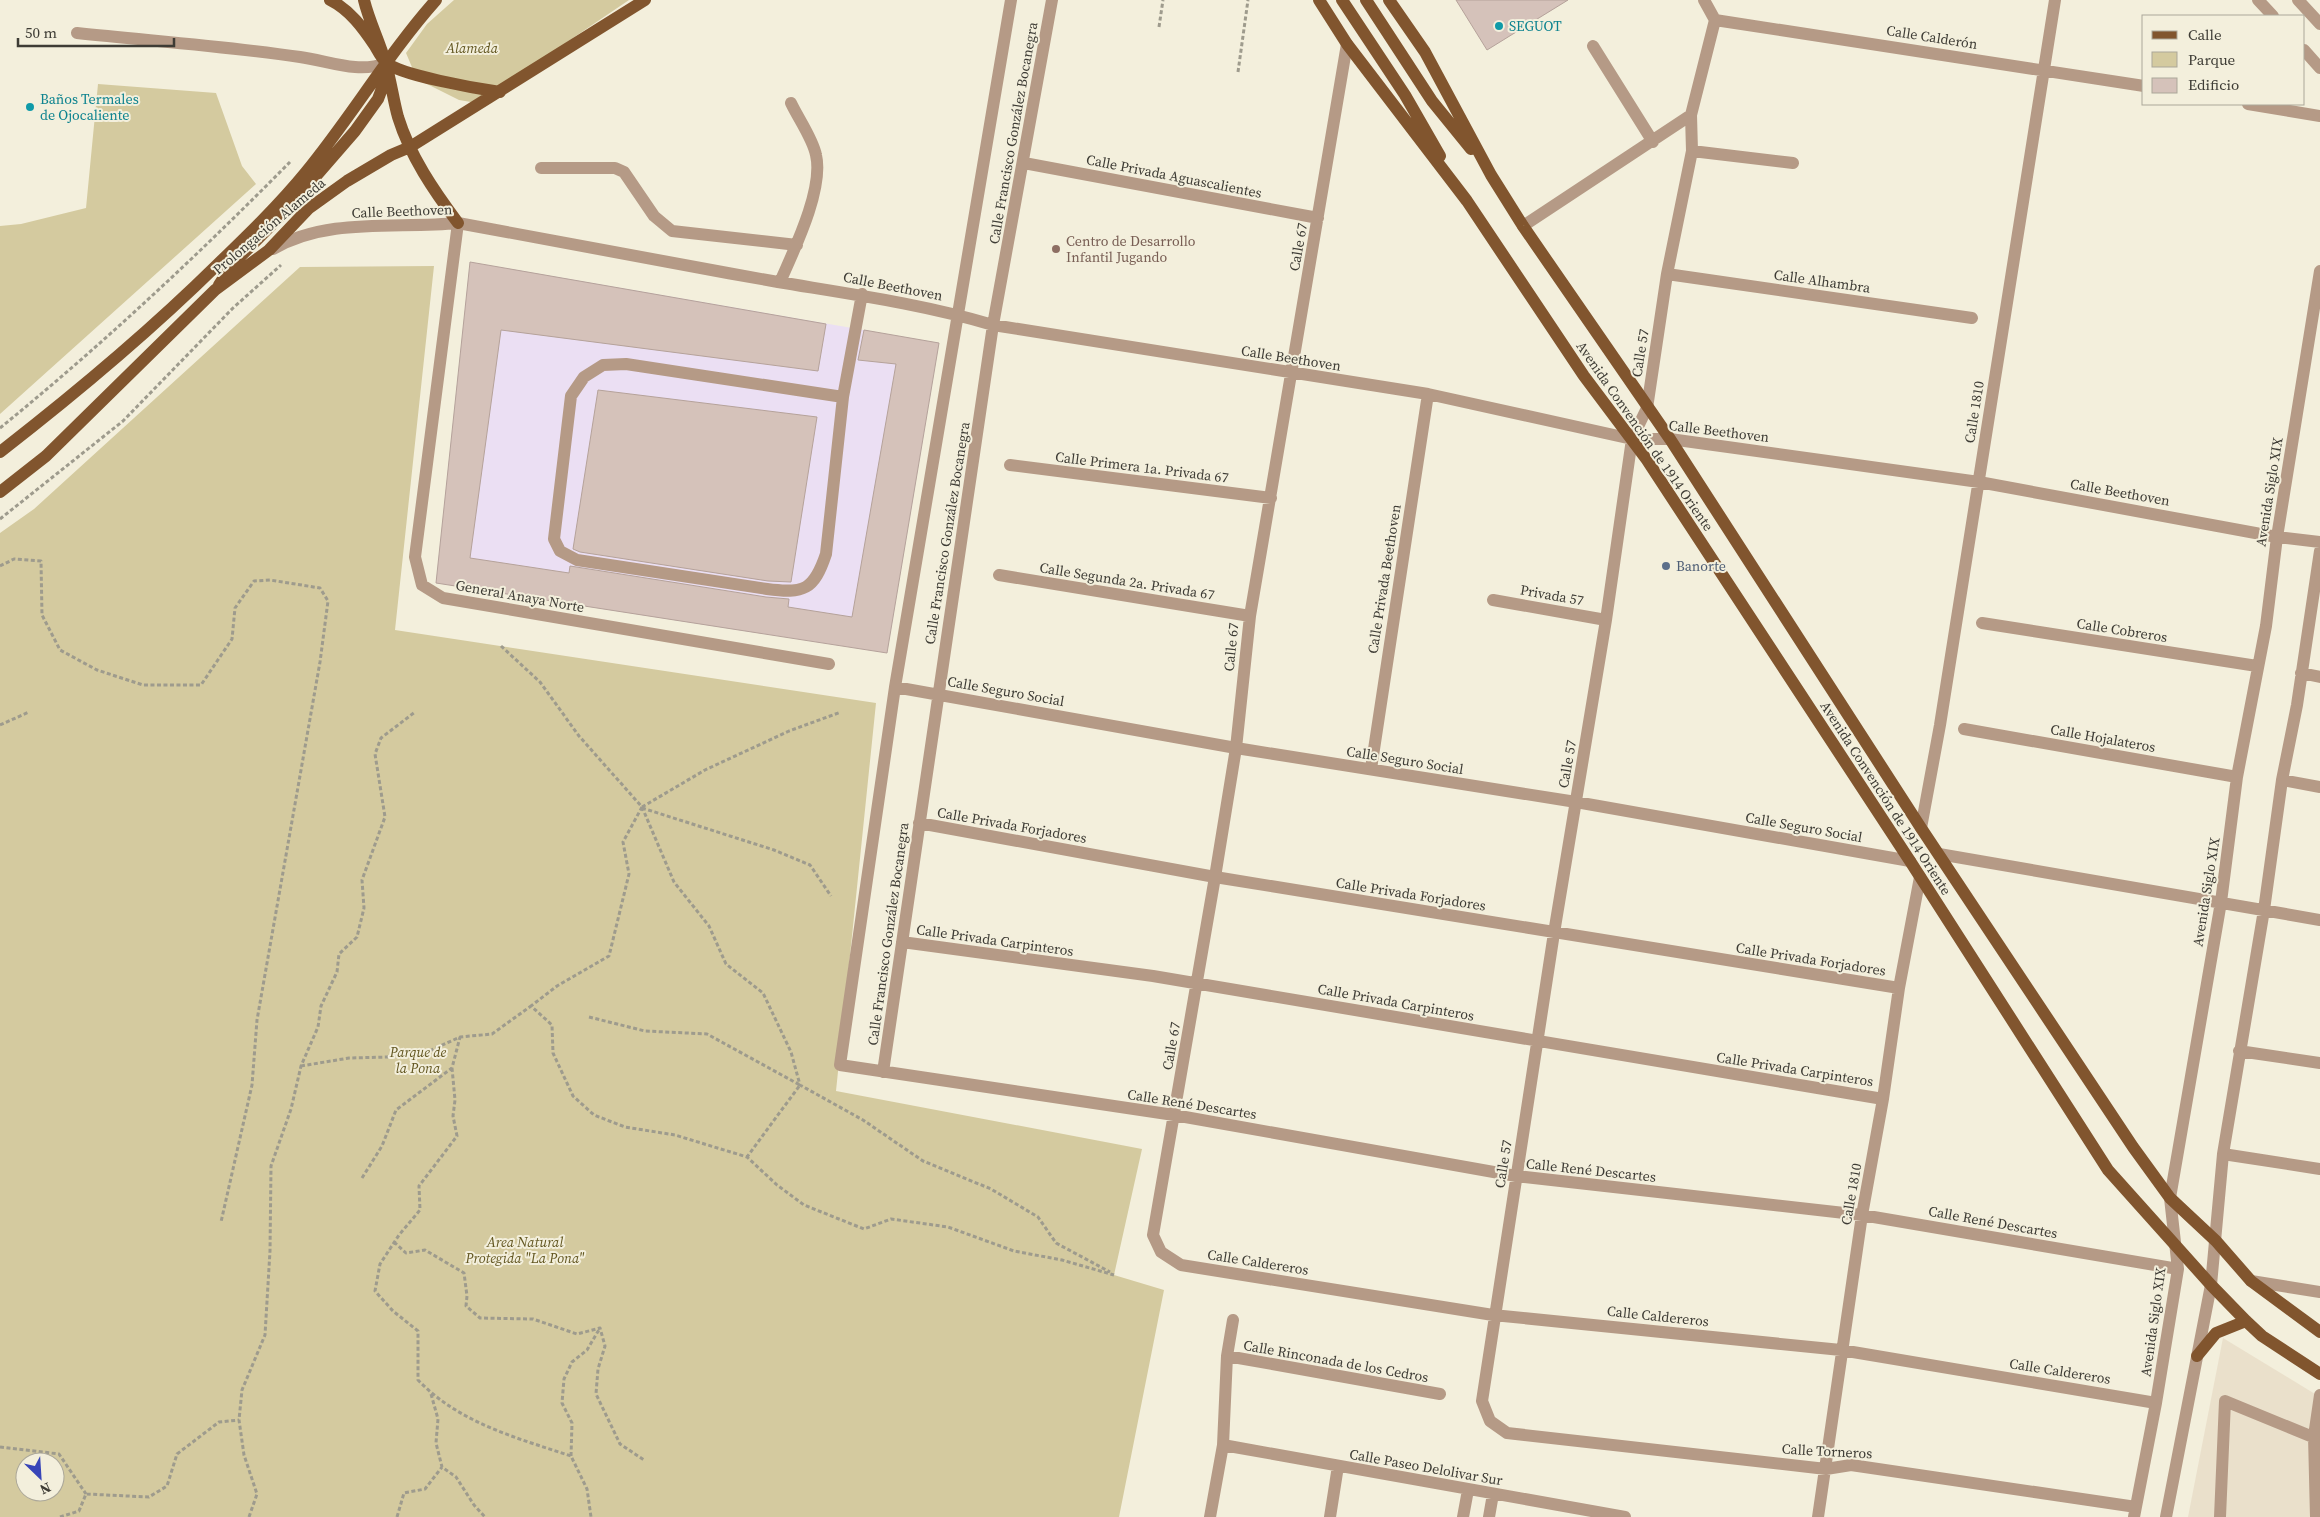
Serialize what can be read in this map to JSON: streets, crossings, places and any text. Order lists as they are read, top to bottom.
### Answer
{
  "streets": {
    "main road": ["Prolongación Alameda", "Avenida Convención de 1914 Oriente"],
    "street": [
      "Calle Calderón",
      "Calle Francisco González Bocanegra",
      "Calle Privada Aguascalientes",
      "Calle Beethoven",
      "Calle 67",
      "Calle Alhambra",
      "Calle 57",
      "Calle 1810",
      "Calle Primera 1a. Privada 67",
      "Avenida Siglo XIX",
      "Calle Privada Beethoven",
      "Calle Segunda 2a. Privada 67",
      "Privada 57",
      "General Anaya Norte",
      "Calle Cobreros",
      "Calle Seguro Social",
      "Calle Hojalateros",
      "Calle Privada Forjadores",
      "Calle Privada Carpinteros",
      "Calle René Descartes",
      "Calle Caldereros",
      "Calle Rinconada de los Cedros",
      "Calle Torneros",
      "Calle Paseo Delolivar Sur"
    ]
  },
  "crossings": [
    ["Calle Calderón", "Calle 57"],
    ["Calle Calderón", "Calle 1810"],
    ["Calle Francisco González Bocanegra", "Calle Privada Aguascalientes"],
    ["Calle Francisco González Bocanegra", "Calle Beethoven"],
    ["Calle Francisco González Bocanegra", "Calle Seguro Social"],
    ["Calle Francisco González Bocanegra", "Calle Privada Forjadores"],
    ["Calle Francisco González Bocanegra", "Calle Privada Carpinteros"],
    ["Calle Francisco González Bocanegra", "Calle René Descartes"],
    ["Calle Privada Aguascalientes", "Calle 67"],
    ["Calle Beethoven", "Prolongación Alameda"],
    ["Calle Beethoven", "Calle 67"],
    ["Calle Beethoven", "Calle 57"],
    ["Calle Beethoven", "Calle 1810"],
    ["Calle Beethoven", "Avenida Convención de 1914 Oriente"],
    ["Calle Beethoven", "Avenida Siglo XIX"],
    ["Calle Beethoven", "Calle Privada Beethoven"],
    ["Calle Beethoven", "General Anaya Norte"],
    ["Calle 67", "Avenida Convención de 1914 Oriente"],
    ["Calle 67", "Calle Primera 1a. Privada 67"],
    ["Calle 67", "Calle Segunda 2a. Privada 67"],
    ["Calle 67", "Calle Seguro Social"],
    ["Calle 67", "Calle Privada Forjadores"],
    ["Calle 67", "Calle Privada Carpinteros"],
    ["Calle 67", "Calle René Descartes"],
    ["Calle 67", "Calle Caldereros"],
    ["Calle Alhambra", "Calle 57"],
    ["Calle 57", "Avenida Convención de 1914 Oriente"],
    ["Calle 57", "Privada 57"],
    ["Calle 57", "Calle Seguro Social"],
    ["Calle 57", "Calle Privada Forjadores"],
    ["Calle 57", "Calle Privada Carpinteros"],
    ["Calle 57", "Calle René Descartes"],
    ["Calle 57", "Calle Caldereros"],
    ["Calle 57", "Calle Torneros"],
    ["Calle 1810", "Avenida Convención de 1914 Oriente"],
    ["Calle 1810", "Calle Privada Forjadores"],
    ["Calle 1810", "Calle Privada Carpinteros"],
    ["Calle 1810", "Calle René Descartes"],
    ["Calle 1810", "Calle Caldereros"],
    ["Calle 1810", "Calle Torneros"],
    ["Avenida Convención de 1914 Oriente", "Avenida Siglo XIX"],
    ["Avenida Convención de 1914 Oriente", "Calle Seguro Social"],
    ["Avenida Siglo XIX", "Calle Cobreros"],
    ["Avenida Siglo XIX", "Calle Hojalateros"],
    ["Avenida Siglo XIX", "Calle René Descartes"],
    ["Avenida Siglo XIX", "Calle Caldereros"],
    ["Avenida Siglo XIX", "Calle Torneros"],
    ["Calle Privada Beethoven", "Calle Seguro Social"]
  ],
  "parks": ["Alameda", "Parque de la Pona", "Area Natural Protegida \"La Pona\""],
  "places": [
    "SEGUOT",
    "Baños Termales de Ojocaliente",
    "Centro de Desarrollo Infantil Jugando",
    "Banorte"
  ],
  "legend": ["Calle", "Parque", "Edificio"],
  "scale_bar": "50 m",
  "north": "bottom right"
}
